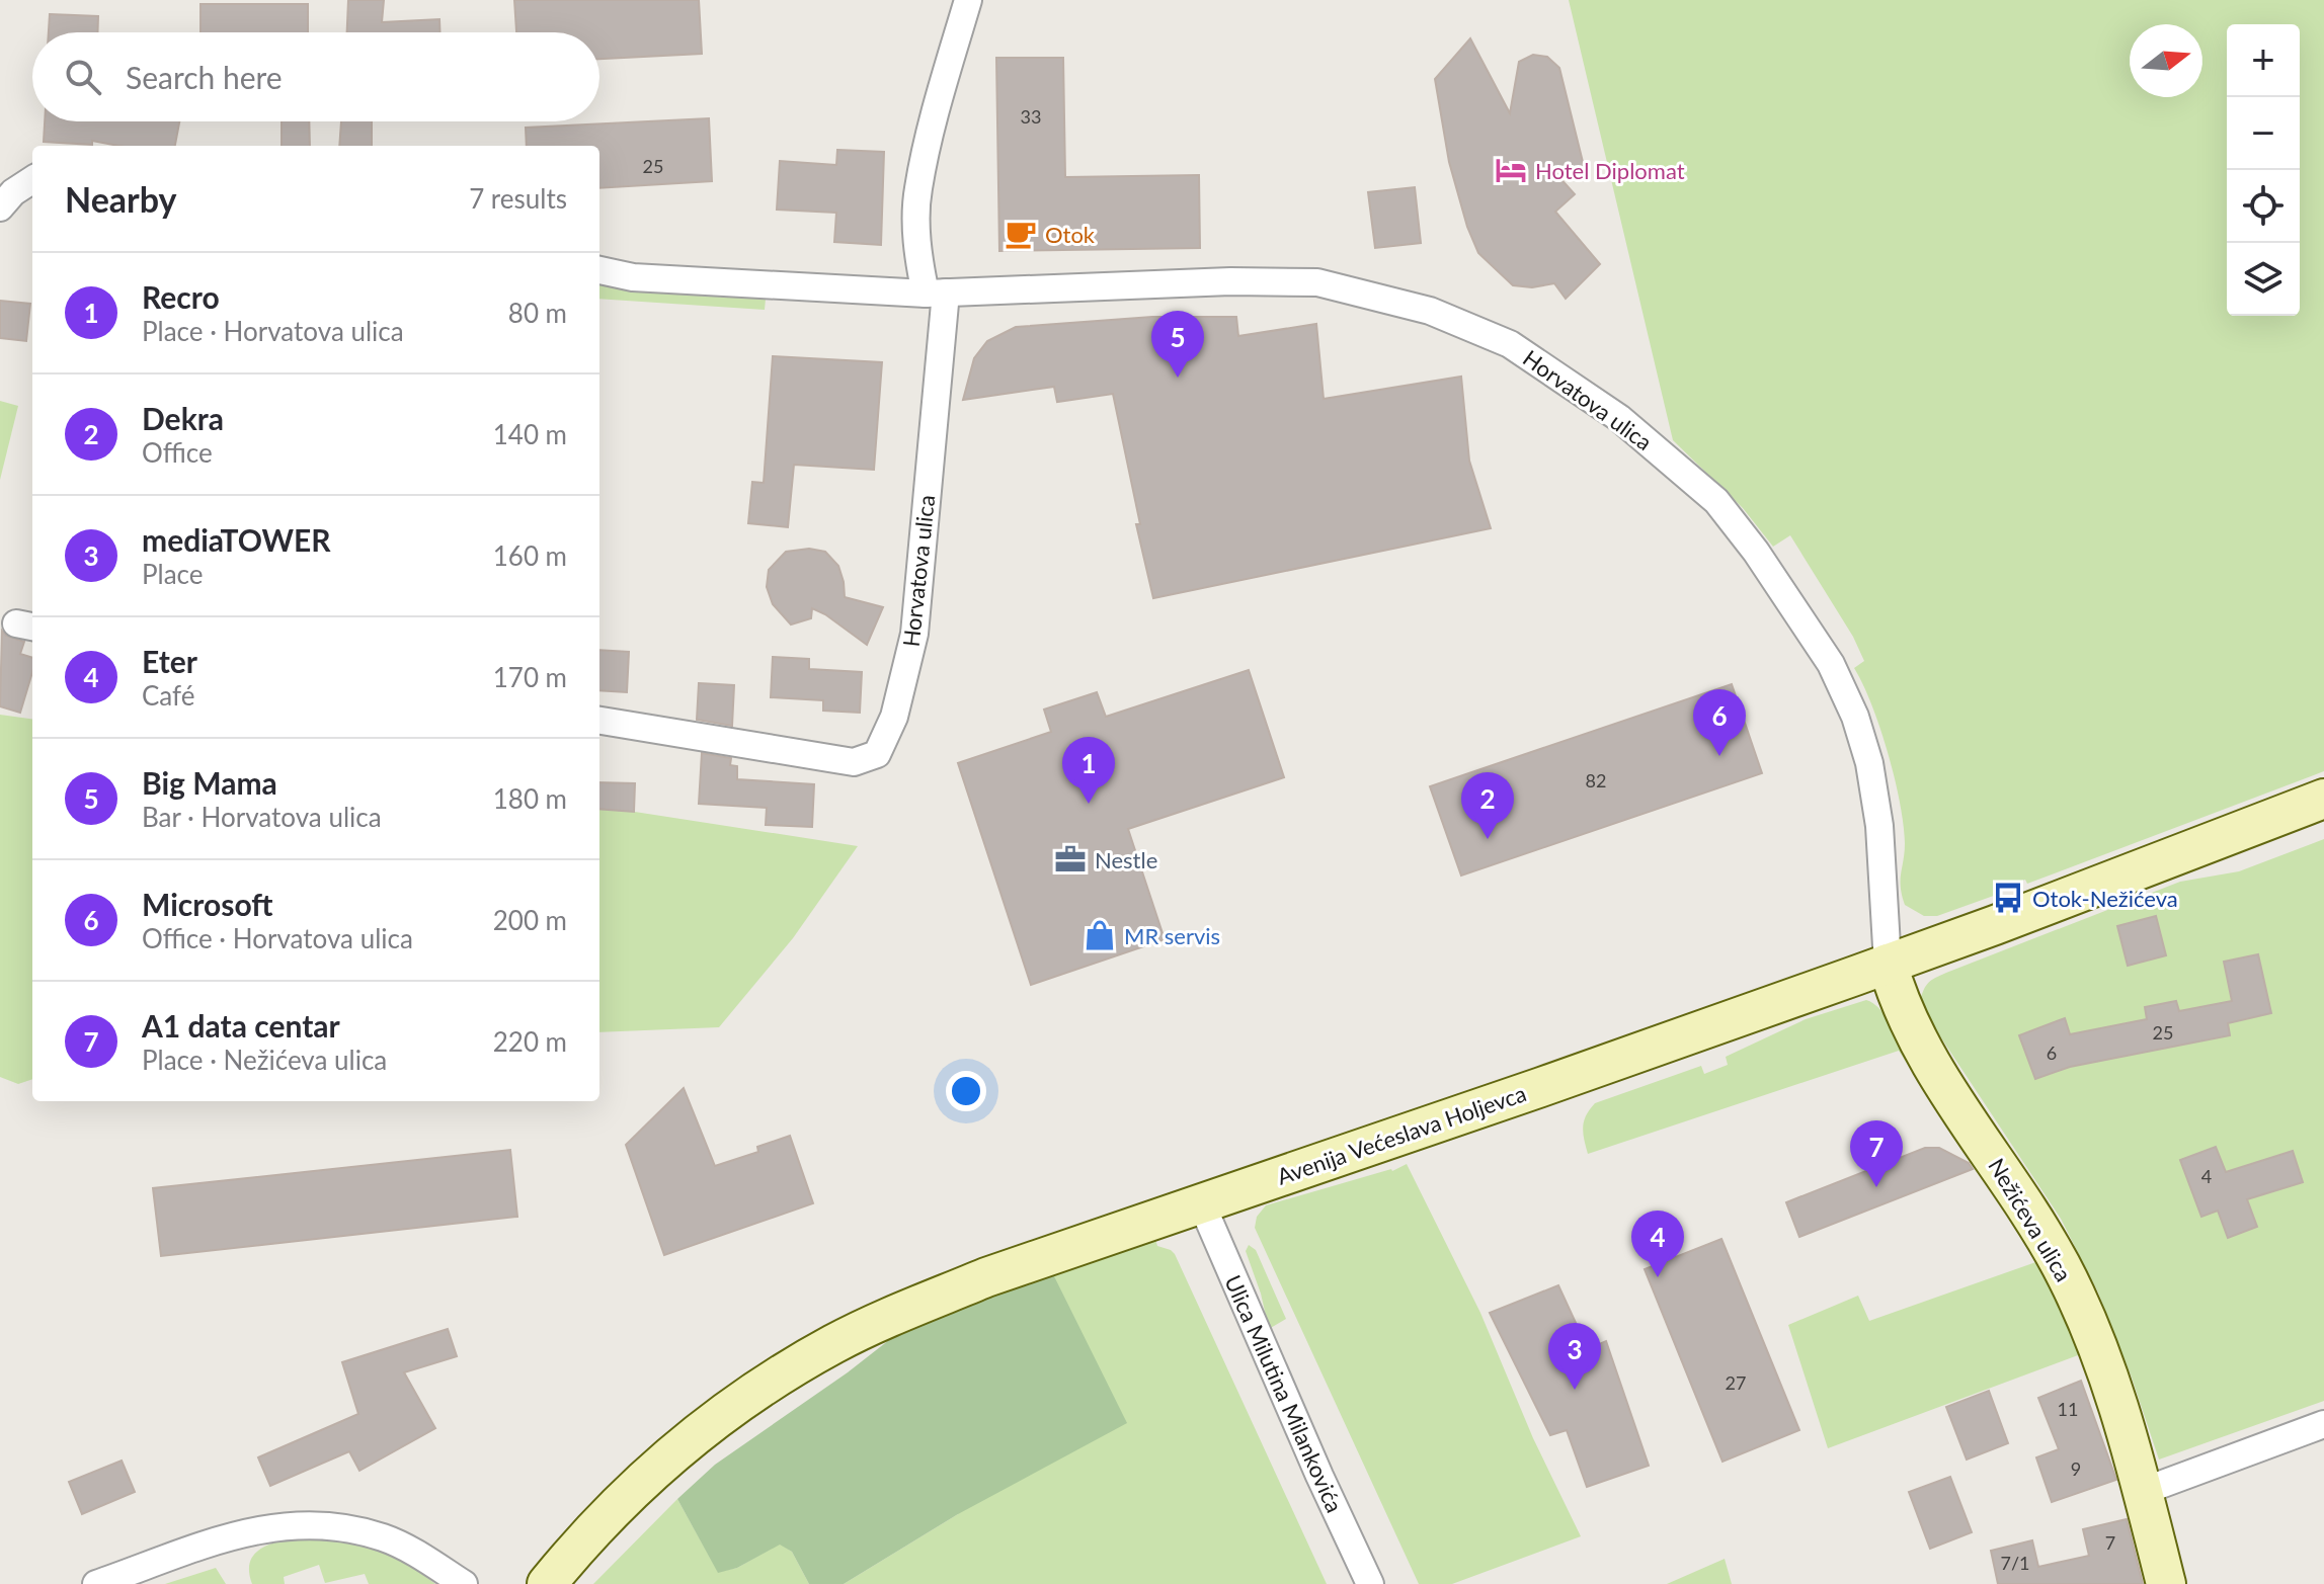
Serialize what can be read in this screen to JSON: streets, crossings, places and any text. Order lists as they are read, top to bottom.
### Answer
{
  "streets": {
    "street": [
      "Horvatova ulica",
      "Avenija Većeslava Holjevca",
      "Nežićeva ulica",
      "Ulica Milutina Milankovića"
    ]
  },
  "crossings": [
    ["Horvatova ulica", "Avenija Većeslava Holjevca"],
    ["Horvatova ulica", "Nežićeva ulica"],
    ["Avenija Većeslava Holjevca", "Nežićeva ulica"],
    ["Avenija Većeslava Holjevca", "Ulica Milutina Milankovića"]
  ],
  "places": {
    "hotel": ["Hotel Diplomat"],
    "cafe": ["Otok"],
    "office": ["Nestle"],
    "bus stop": ["Otok-Nežićeva"],
    "shop": ["MR servis"]
  },
  "house_numbers": [
    "33",
    "25",
    "82",
    "25",
    "6",
    "4",
    "27",
    "11",
    "9",
    "7",
    "7/1"
  ],
  "north": "right",
  "page": {
    "map_buttons": ["+", "−"],
    "search": "Search here",
    "heading": ["Nearby", "7 results"],
    "list": [
      {
        "mark": "1",
        "name": "Recro",
        "note": "Place · Horvatova ulica",
        "value": "80 m"
      },
      {
        "mark": "2",
        "name": "Dekra",
        "note": "Office",
        "value": "140 m"
      },
      {
        "mark": "3",
        "name": "mediaTOWER",
        "note": "Place",
        "value": "160 m"
      },
      {
        "mark": "4",
        "name": "Eter",
        "note": "Café",
        "value": "170 m"
      },
      {
        "mark": "5",
        "name": "Big Mama",
        "note": "Bar · Horvatova ulica",
        "value": "180 m"
      },
      {
        "mark": "6",
        "name": "Microsoft",
        "note": "Office · Horvatova ulica",
        "value": "200 m"
      },
      {
        "mark": "7",
        "name": "A1 data centar",
        "note": "Place · Nežićeva ulica",
        "value": "220 m"
      }
    ],
    "pins": [
      "5",
      "6",
      "1",
      "2",
      "7",
      "4",
      "3"
    ]
  }
}
